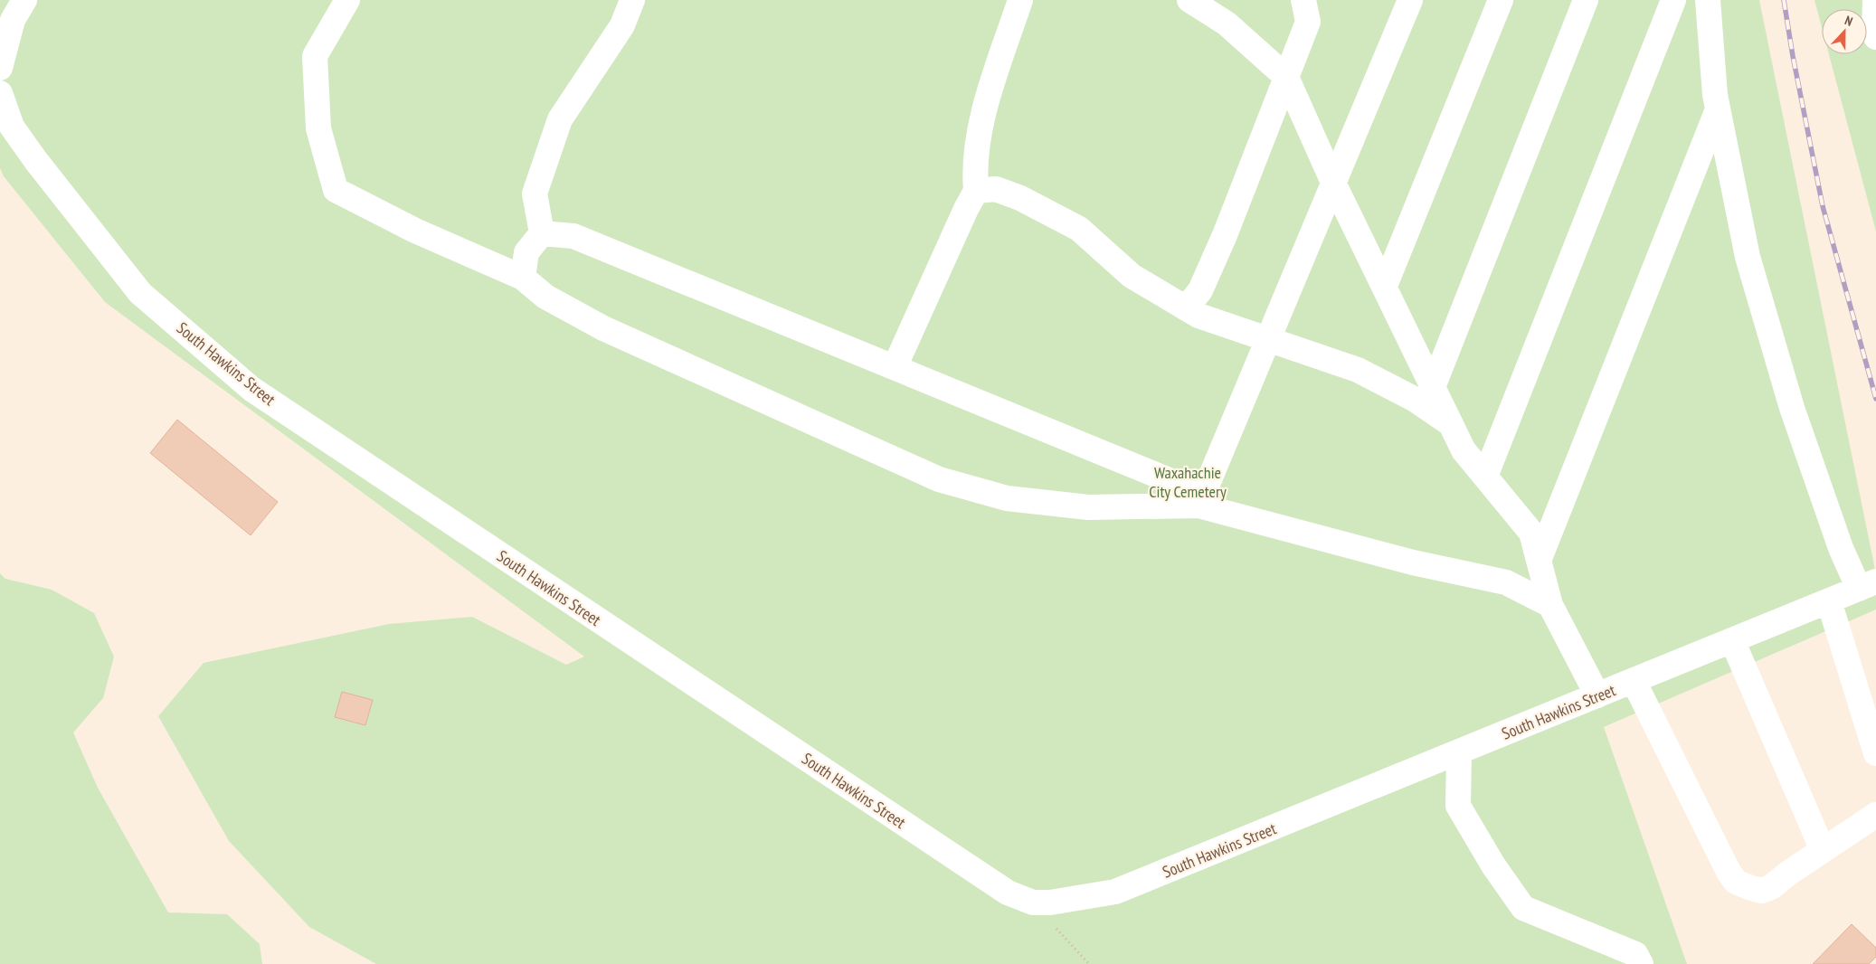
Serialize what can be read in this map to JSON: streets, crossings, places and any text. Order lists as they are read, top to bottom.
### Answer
{
  "streets": {
    "street": ["South Hawkins Street"]
  },
  "parks": ["Waxahachie City Cemetery"],
  "north": "top"
}
